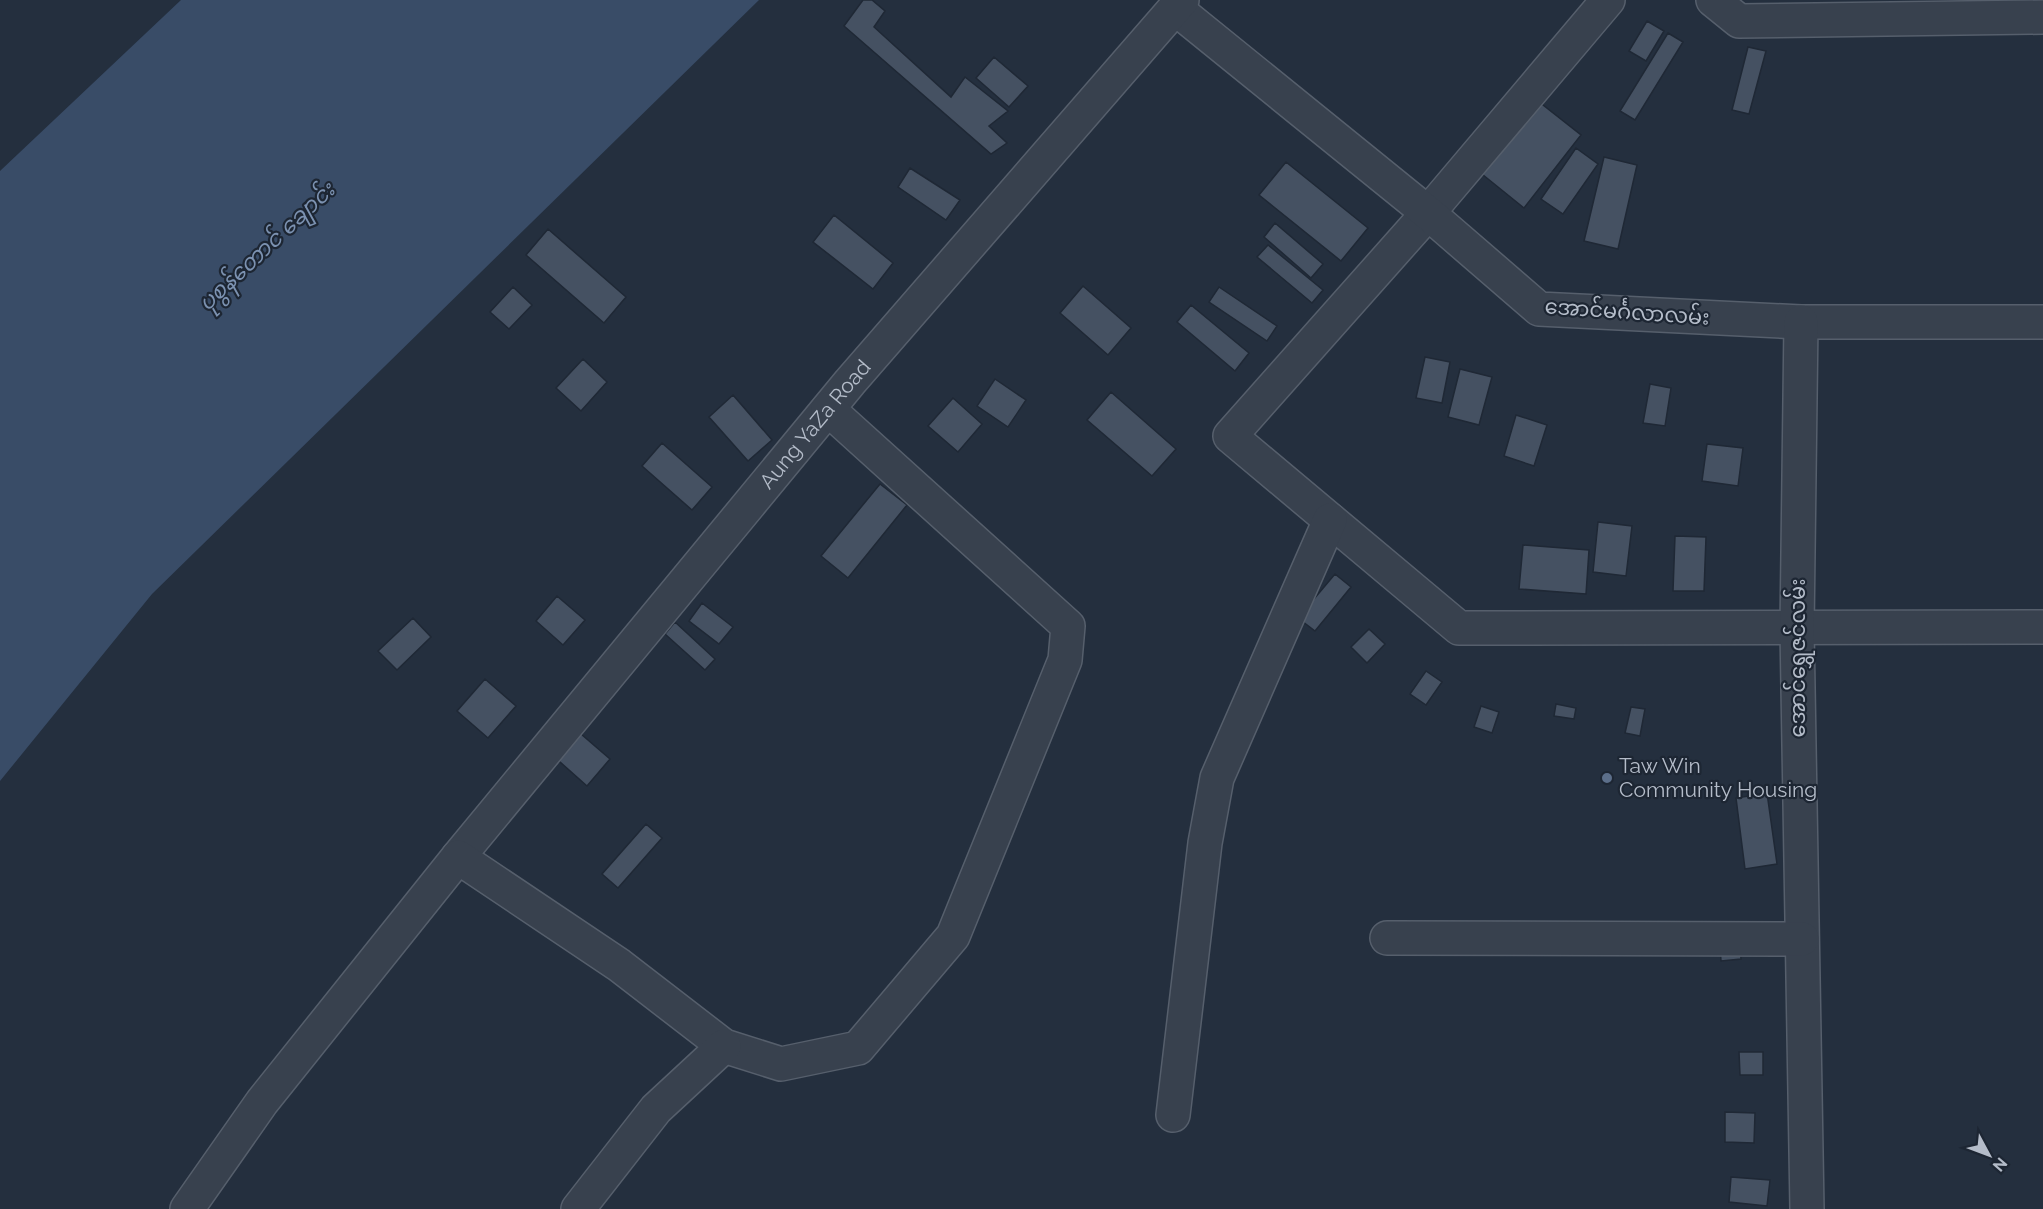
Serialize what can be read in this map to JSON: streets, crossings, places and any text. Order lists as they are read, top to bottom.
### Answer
{
  "streets": {
    "street": ["အောင်မင်္ဂလာလမ်း", "Aung YaZa Road", "အောင်ရွှေဇင်လမ်း"]
  },
  "crossings": [
    ["အောင်မင်္ဂလာလမ်း", "Aung YaZa Road"],
    ["အောင်မင်္ဂလာလမ်း", "အောင်ရွှေဇင်လမ်း"]
  ],
  "water": ["ပုစွန်တောင် ချောင်း"],
  "places": ["Taw Win Community Housing"],
  "north": "bottom right"
}
